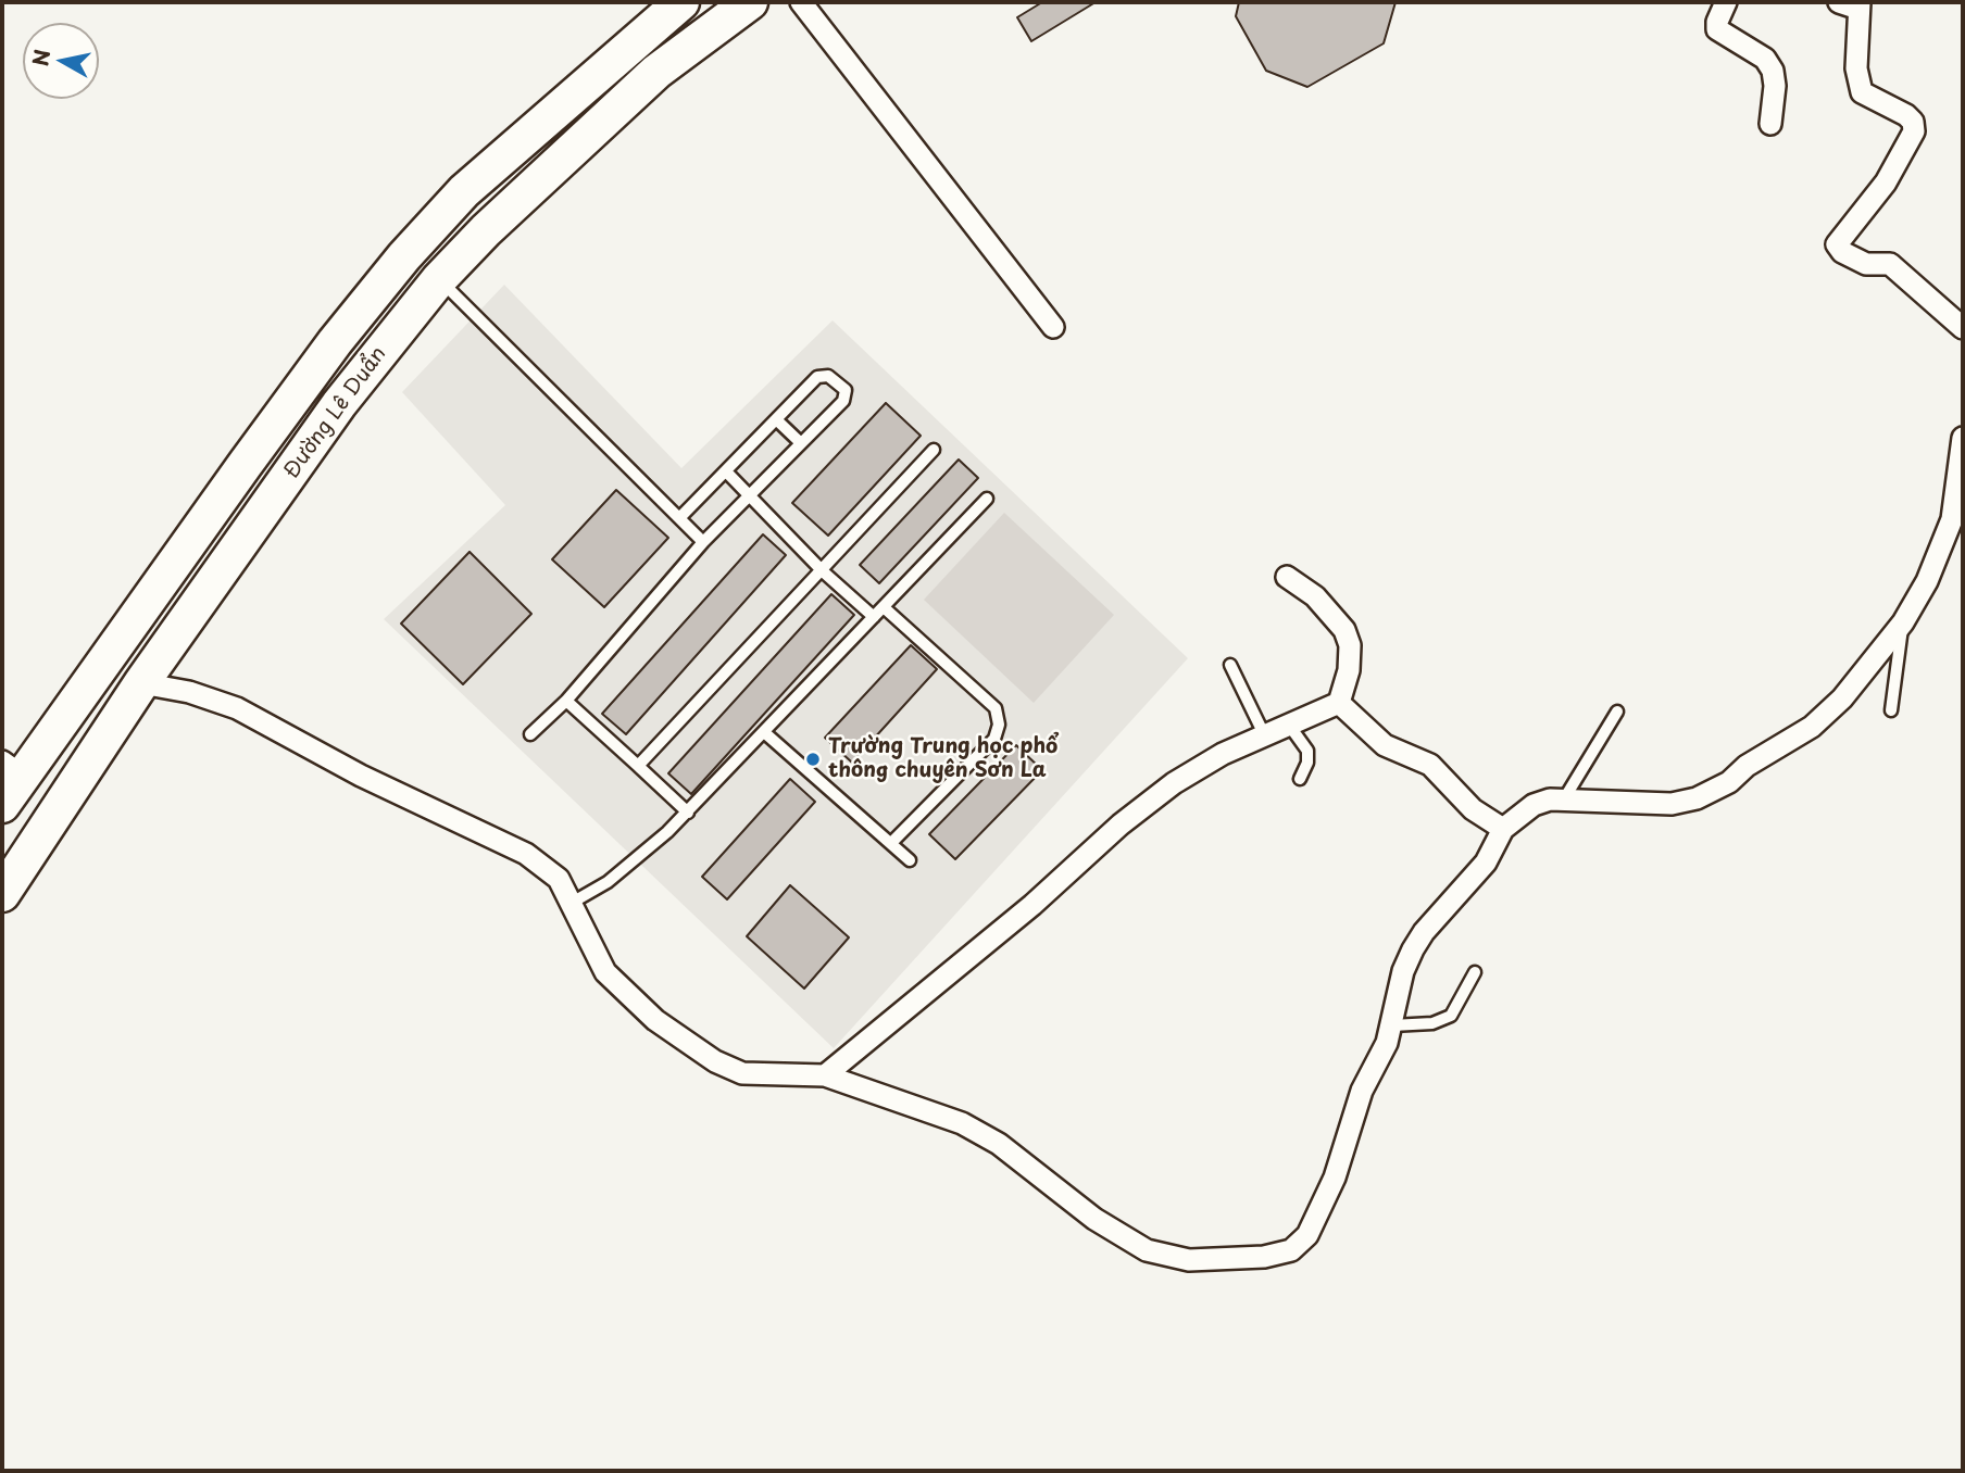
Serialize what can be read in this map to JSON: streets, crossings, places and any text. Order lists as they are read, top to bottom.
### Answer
{
  "streets": {
    "main road": ["Đường Lê Duẩn"]
  },
  "places": ["Trường Trung học phổ thông chuyên Sơn La"],
  "north": "left"
}
